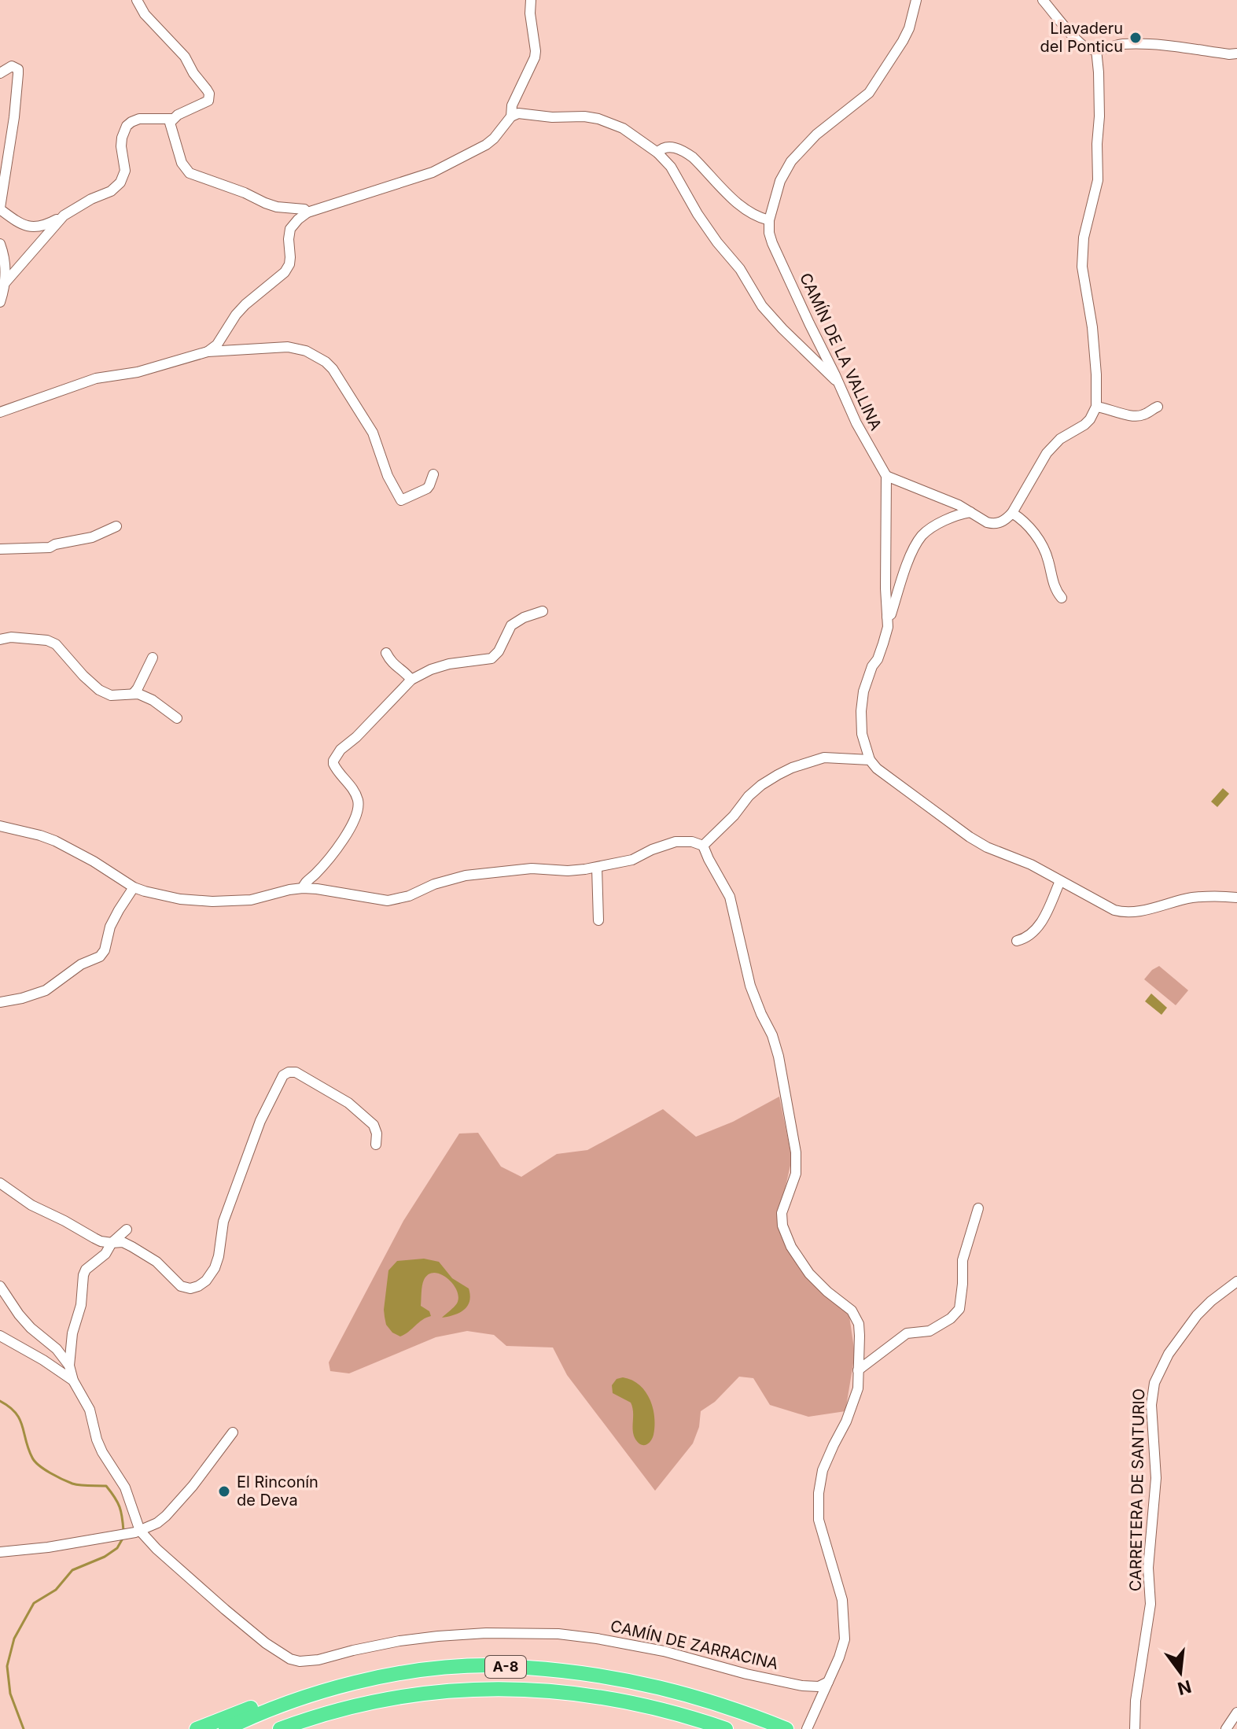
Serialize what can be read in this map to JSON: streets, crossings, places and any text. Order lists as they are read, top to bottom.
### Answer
{
  "streets": {
    "highway": ["A-8"],
    "street": ["CAMÍN DE LA VALLINA", "CARRETERA DE SANTURIO", "CAMÍN DE ZARRACINA"]
  },
  "places": ["Llavaderu del Ponticu", "El Rinconín de Deva"],
  "north": "bottom"
}
